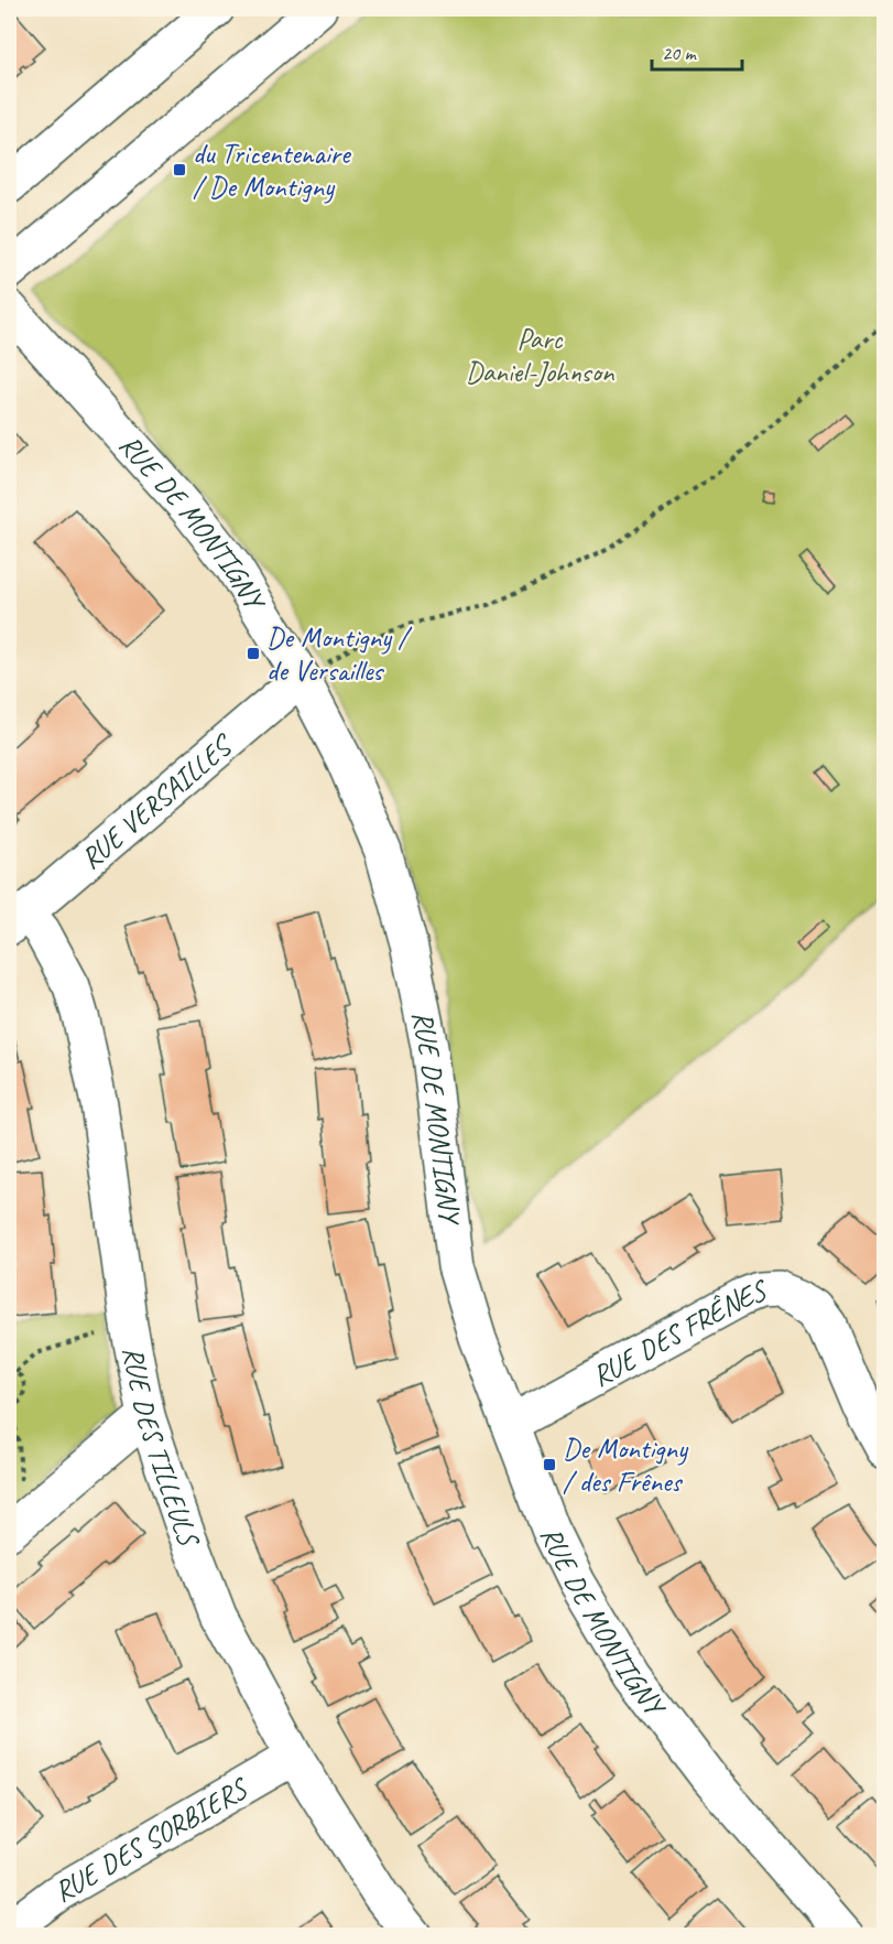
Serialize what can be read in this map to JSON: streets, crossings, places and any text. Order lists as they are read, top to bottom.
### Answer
{
  "streets": {
    "street": [
      "RUE DE MONTIGNY",
      "RUE VERSAILLES",
      "RUE DES FRÊNES",
      "RUE DES TILLEULS",
      "RUE DES SORBIERS"
    ]
  },
  "crossings": [
    ["RUE DE MONTIGNY", "RUE VERSAILLES"],
    ["RUE DE MONTIGNY", "RUE DES FRÊNES"],
    ["RUE VERSAILLES", "RUE DES TILLEULS"],
    ["RUE DES TILLEULS", "RUE DES SORBIERS"]
  ],
  "parks": ["Parc Daniel-Johnson"],
  "places": {
    "transit": ["du Tricentenaire / De Montigny", "De Montigny / de Versailles", "De Montigny / des Frênes"]
  },
  "scale_bar": "20 m"
}
